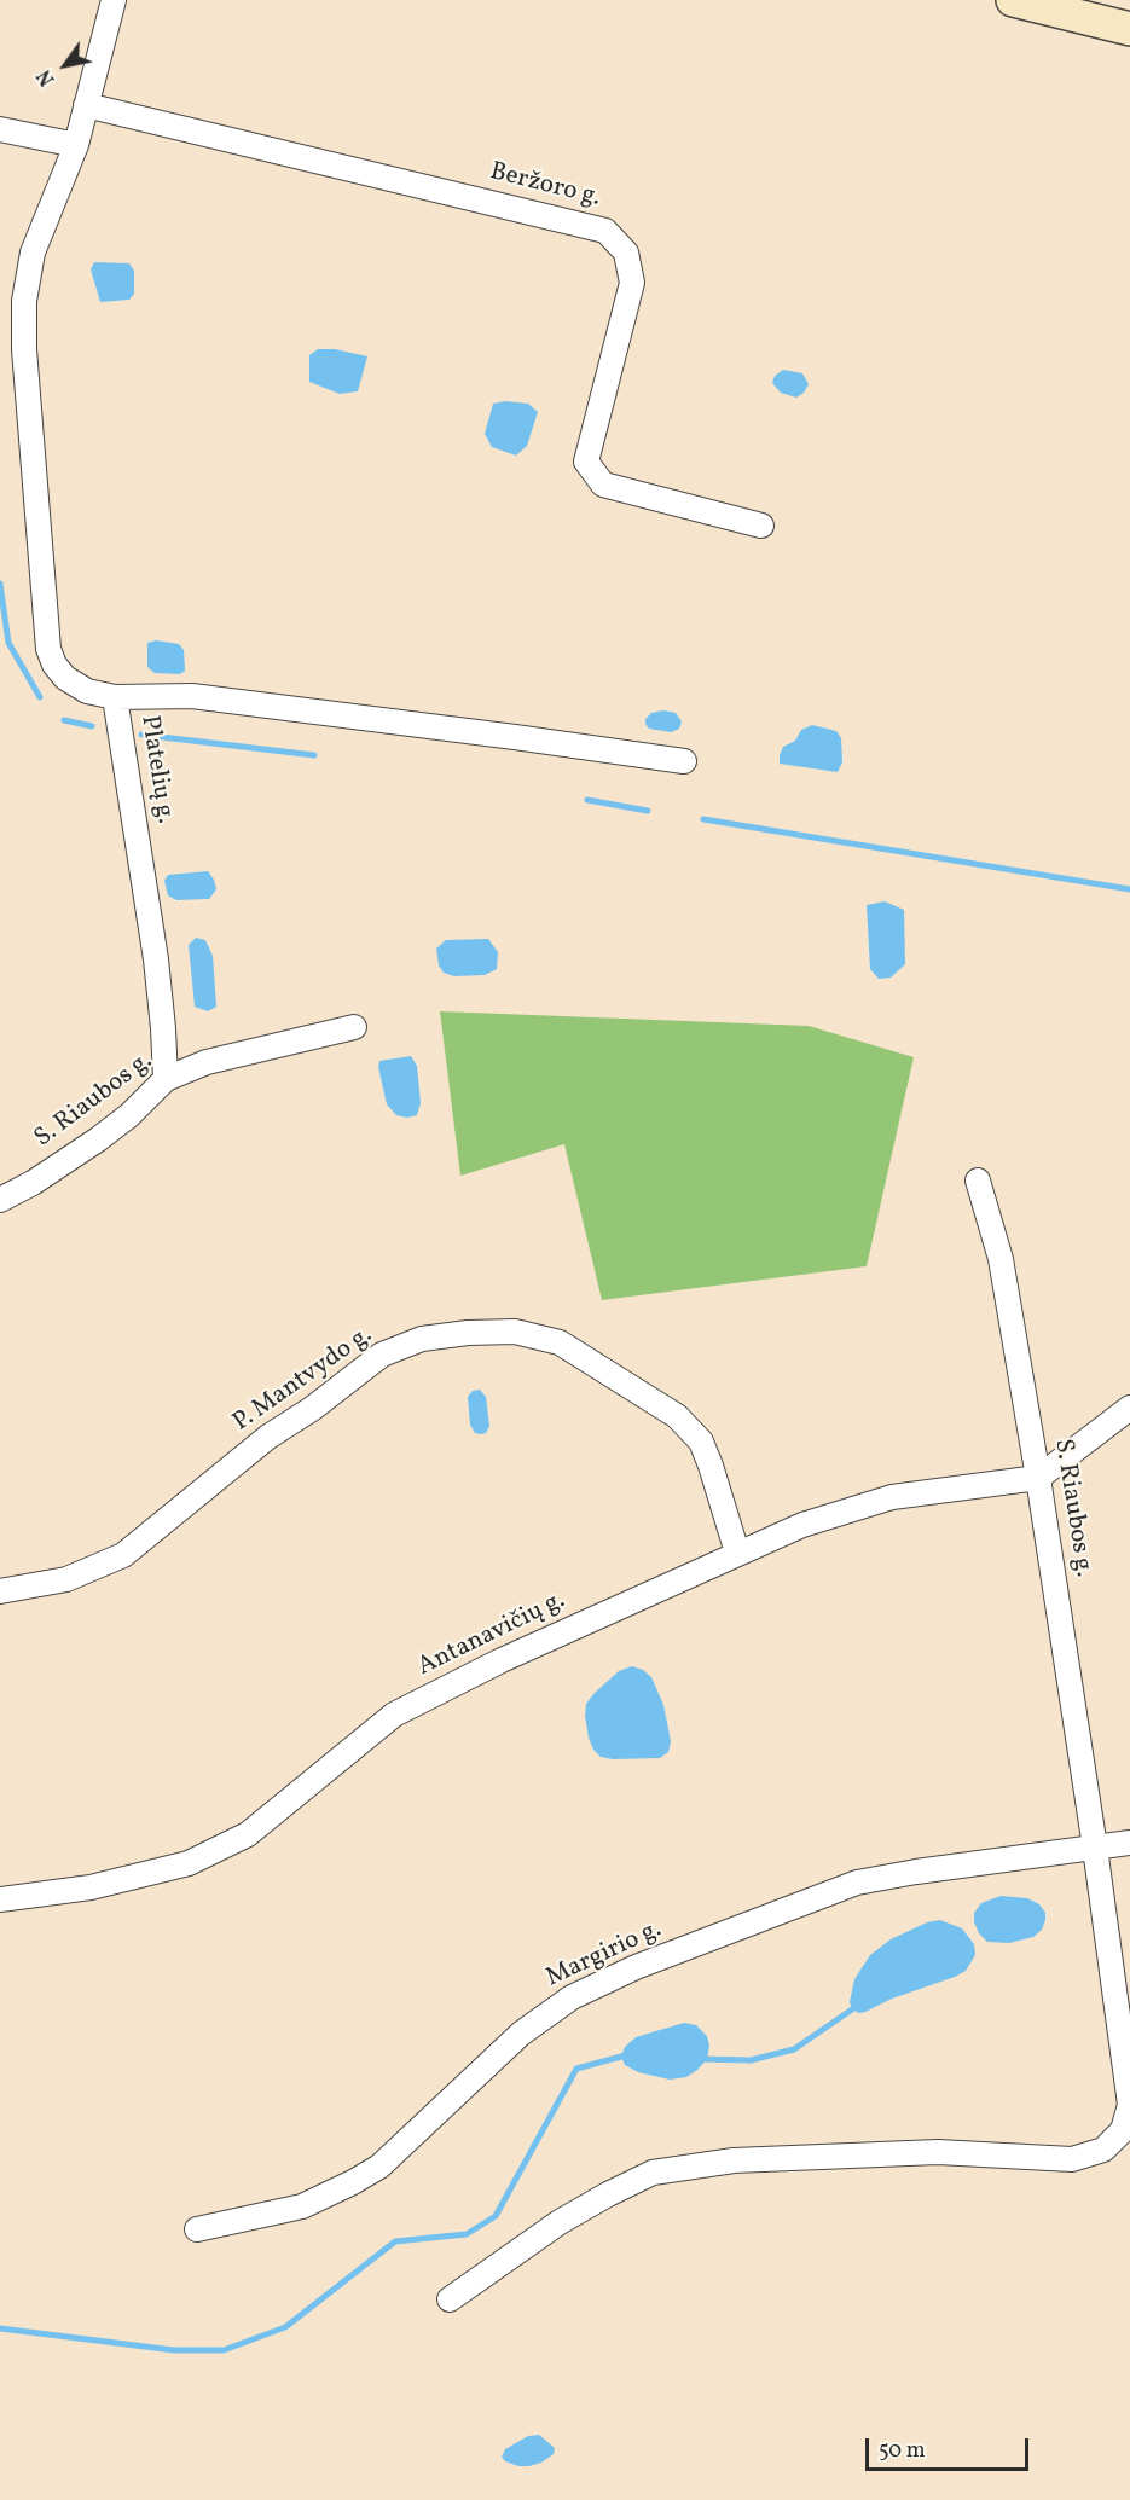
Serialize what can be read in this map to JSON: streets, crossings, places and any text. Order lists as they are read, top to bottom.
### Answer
{
  "streets": {
    "street": [
      "Beržoro g.",
      "Platelių g.",
      "S. Riaubos g.",
      "P. Mantvydo g.",
      "Antanavičių g.",
      "Margirio g."
    ]
  },
  "crossings": [
    ["Beržoro g.", "Platelių g."],
    ["Platelių g.", "S. Riaubos g."],
    ["S. Riaubos g.", "Antanavičių g."],
    ["S. Riaubos g.", "Margirio g."],
    ["P. Mantvydo g.", "Antanavičių g."]
  ],
  "scale_bar": "50 m",
  "north": "bottom left"
}
